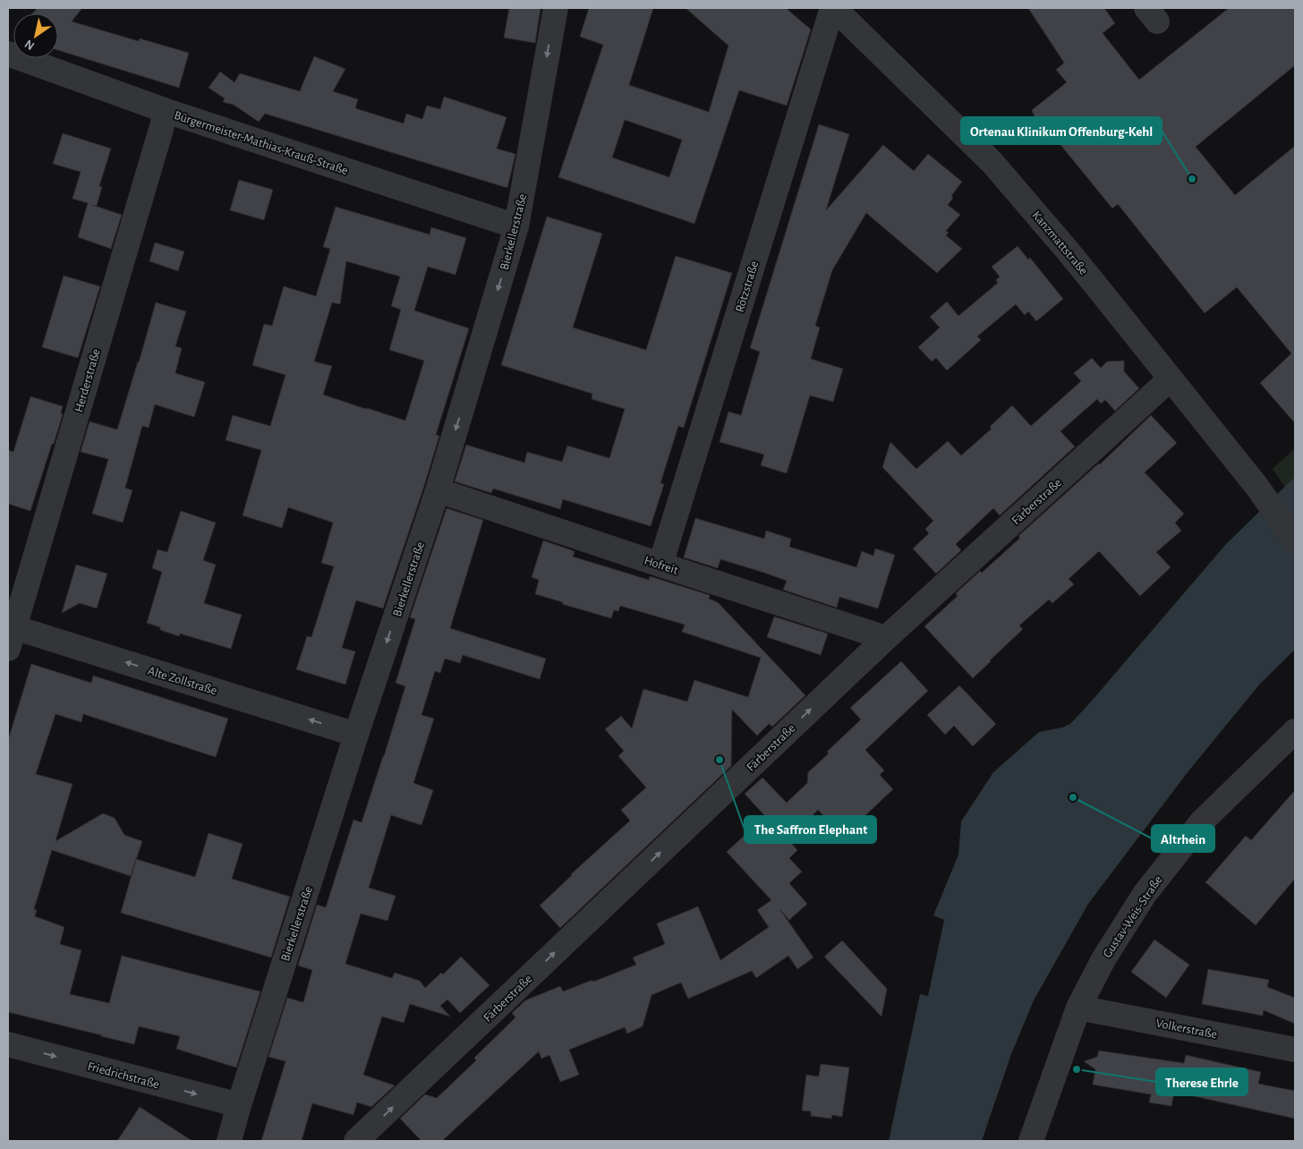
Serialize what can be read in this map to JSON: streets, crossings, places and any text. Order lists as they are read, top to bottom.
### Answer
{
  "streets": {
    "street": [
      "Bürgermeister-Mathias-Krauß-Straße",
      "Bierkellerstraße",
      "Kanzmattstraße",
      "Rötzstraße",
      "Herderstraße",
      "Färberstraße",
      "Hofreit",
      "Alte Zollstraße",
      "Gustav-Weis-Straße",
      "Volkerstraße",
      "Friedrichstraße"
    ]
  },
  "crossings": [
    ["Bürgermeister-Mathias-Krauß-Straße", "Bierkellerstraße"],
    ["Bürgermeister-Mathias-Krauß-Straße", "Herderstraße"],
    ["Bierkellerstraße", "Hofreit"],
    ["Bierkellerstraße", "Alte Zollstraße"],
    ["Bierkellerstraße", "Friedrichstraße"],
    ["Kanzmattstraße", "Rötzstraße"],
    ["Kanzmattstraße", "Färberstraße"],
    ["Rötzstraße", "Hofreit"],
    ["Herderstraße", "Alte Zollstraße"],
    ["Färberstraße", "Hofreit"],
    ["Gustav-Weis-Straße", "Volkerstraße"]
  ],
  "one_way": [
    "Bierkellerstraße",
    "Färberstraße",
    "Alte Zollstraße",
    "Friedrichstraße"
  ],
  "places": [
    "Ortenau Klinikum Offenburg-Kehl",
    "The Saffron Elephant",
    "Altrhein",
    "Therese Ehrle"
  ],
  "north": "bottom left"
}
